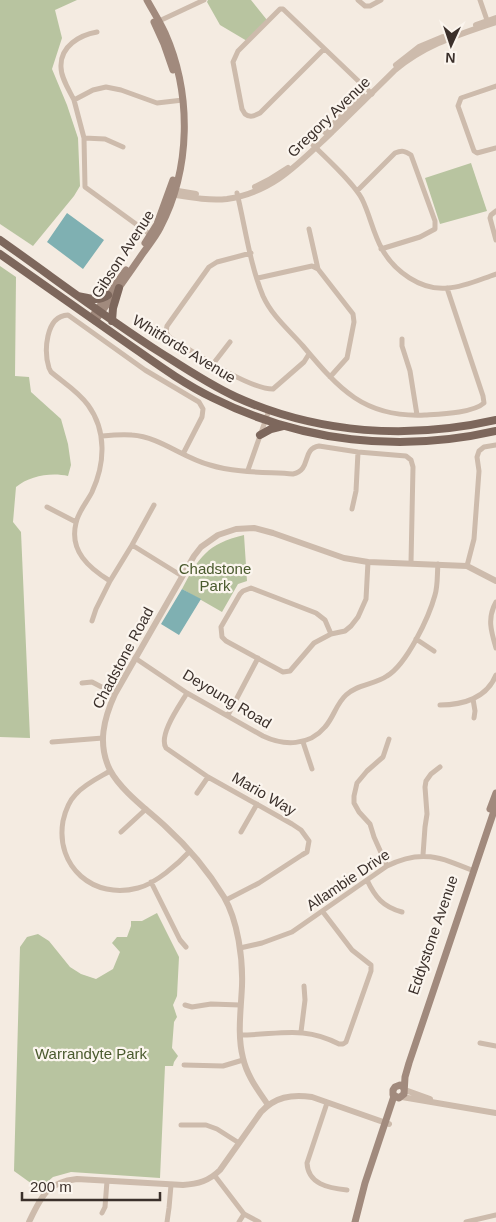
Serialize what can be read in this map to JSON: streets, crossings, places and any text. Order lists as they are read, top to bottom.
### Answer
{
  "streets": {
    "main road": ["Gibson Avenue", "Whitfords Avenue", "Eddystone Avenue"],
    "street": [
      "Gregory Avenue",
      "Chadstone Road",
      "Deyoung Road",
      "Mario Way",
      "Allambie Drive"
    ]
  },
  "crossings": [
    ["Gregory Avenue", "Gibson Avenue"],
    ["Gibson Avenue", "Whitfords Avenue"],
    ["Chadstone Road", "Deyoung Road"],
    ["Chadstone Road", "Mario Way"],
    ["Chadstone Road", "Allambie Drive"],
    ["Deyoung Road", "Mario Way"],
    ["Allambie Drive", "Eddystone Avenue"]
  ],
  "parks": ["Chadstone Park", "Warrandyte Park"],
  "scale_bar": "200 m",
  "north": "bottom"
}
